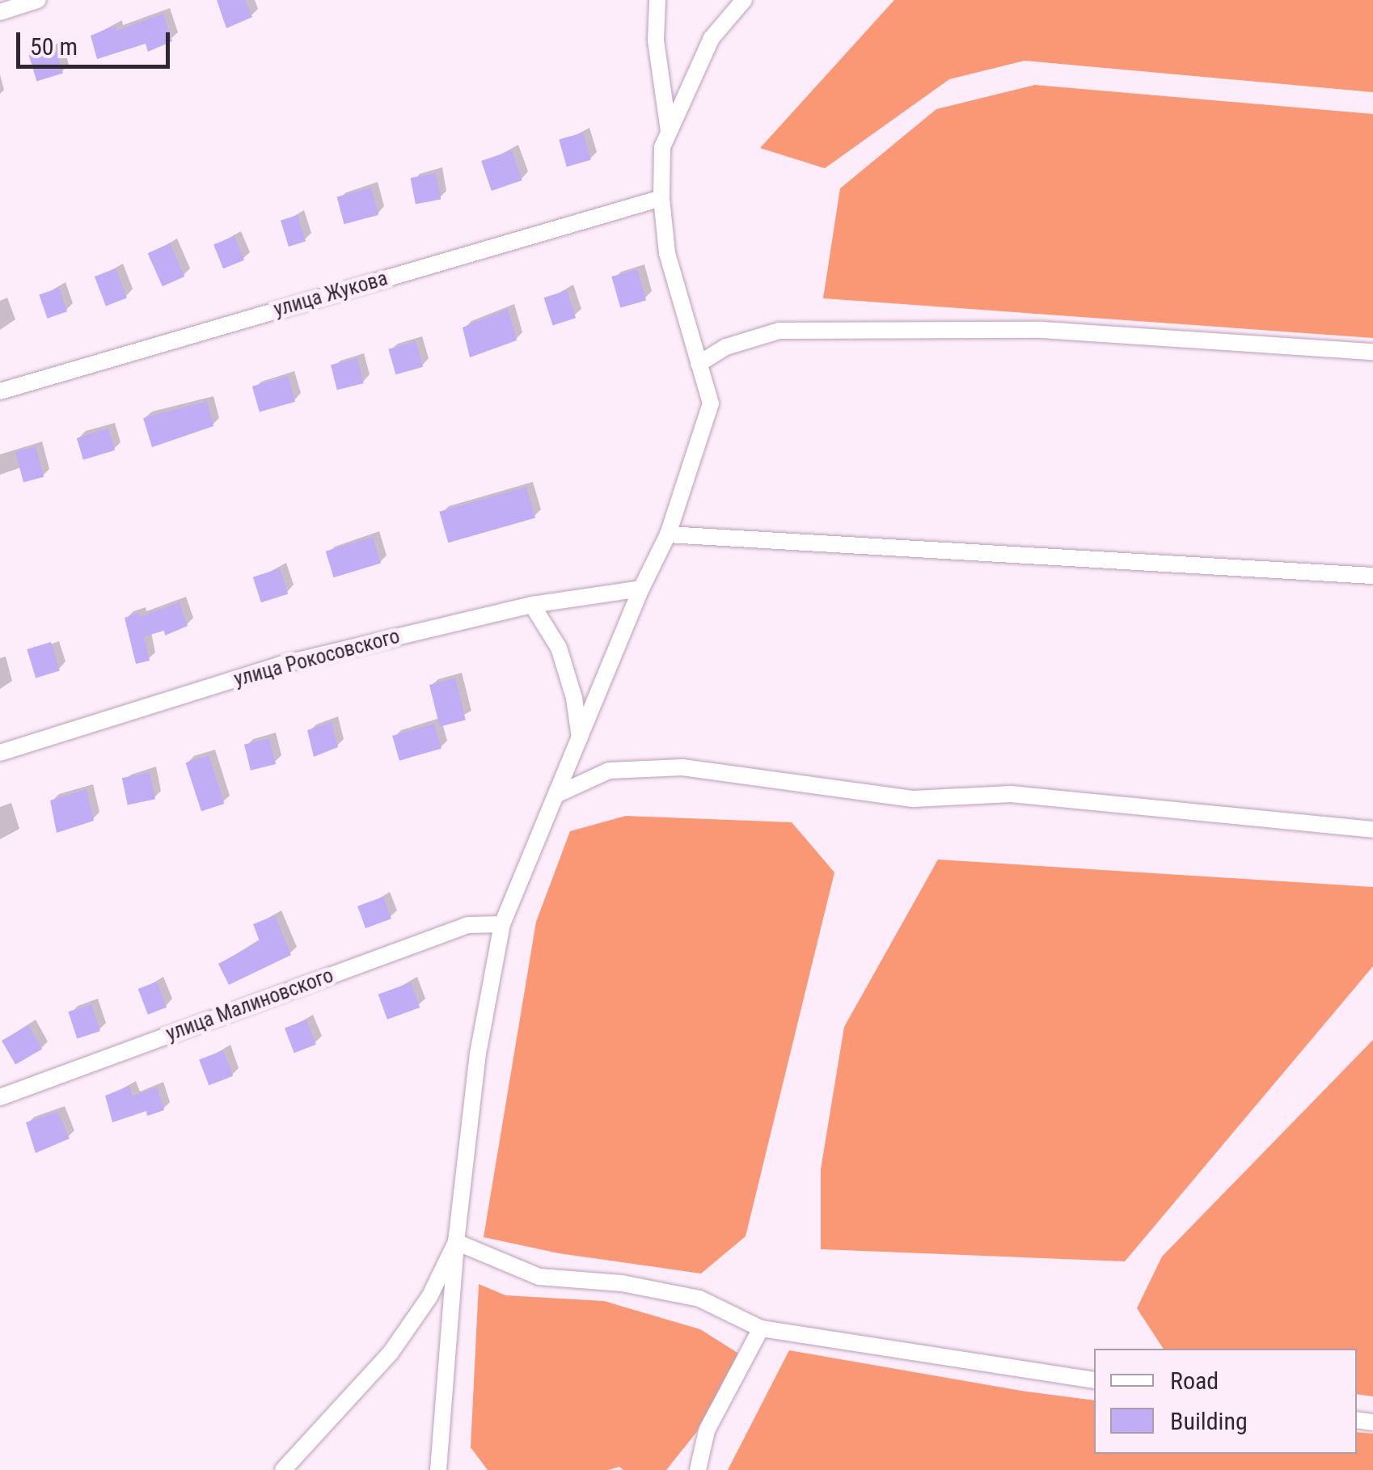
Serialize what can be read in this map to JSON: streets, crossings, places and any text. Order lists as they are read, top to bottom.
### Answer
{
  "streets": {
    "street": ["улица Жукова", "улица Рокосовского", "улица Малиновского"]
  },
  "legend": ["Road", "Building"],
  "scale_bar": "50 m"
}
